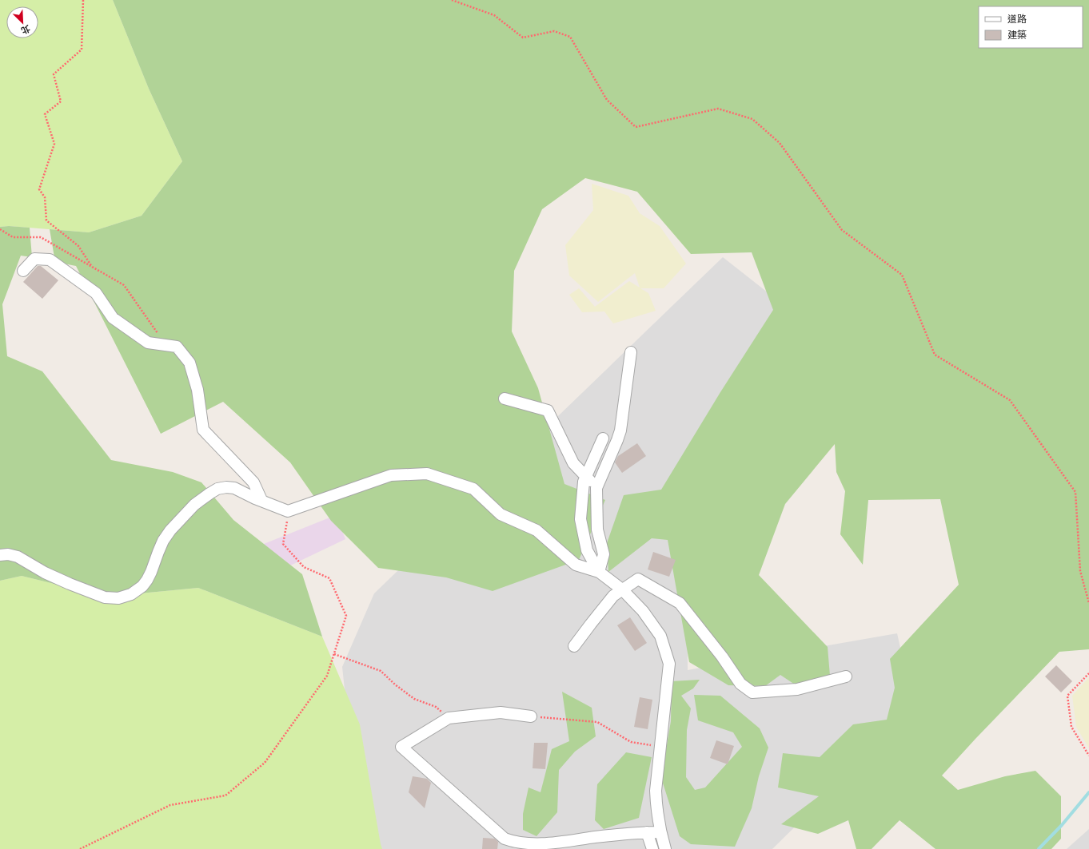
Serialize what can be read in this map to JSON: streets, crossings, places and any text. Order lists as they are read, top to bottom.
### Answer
{
  "legend": ["道路", "建築"],
  "north": "bottom right"
}
